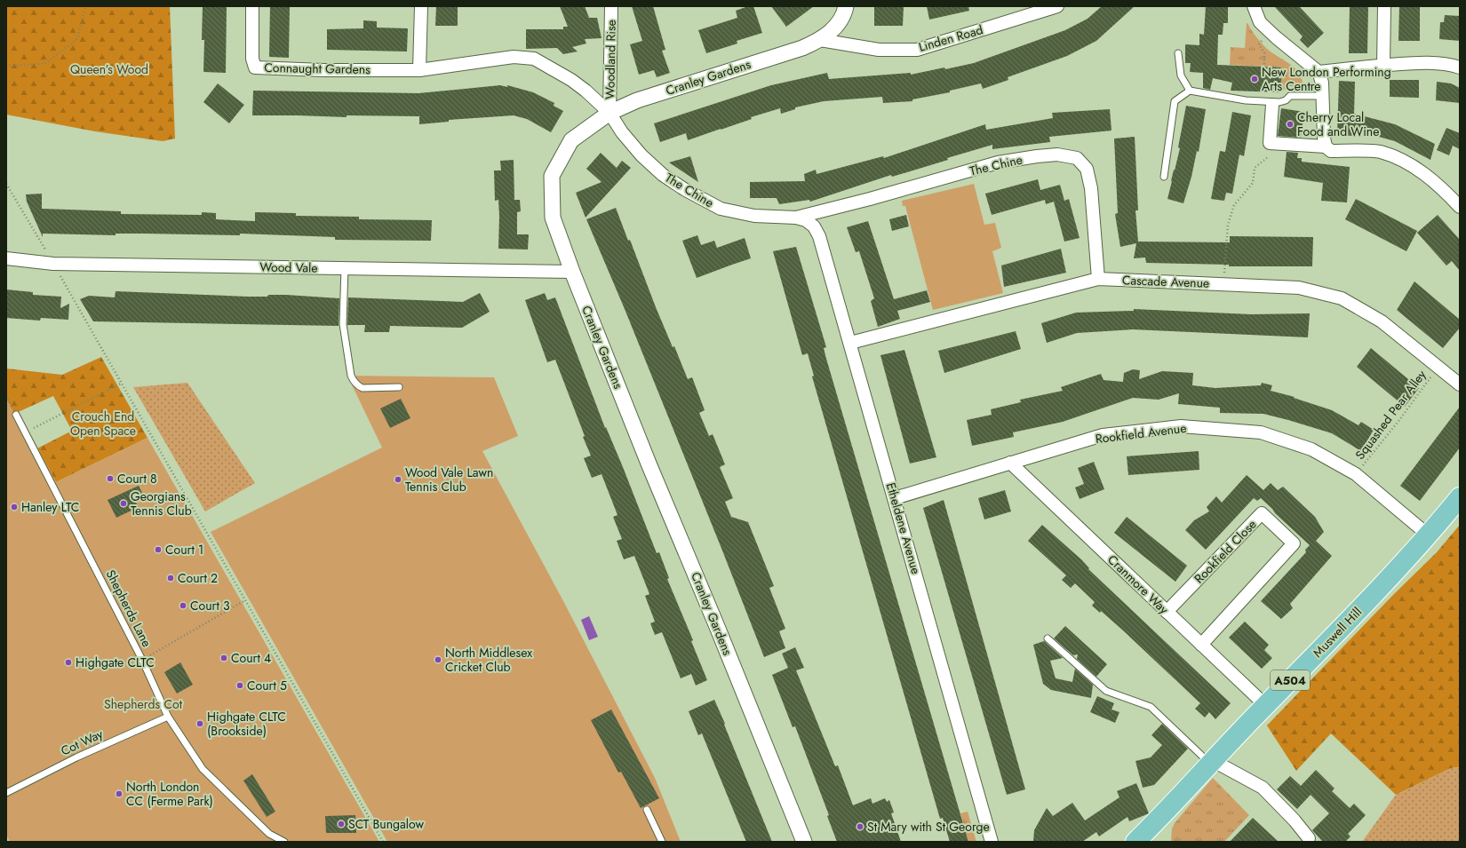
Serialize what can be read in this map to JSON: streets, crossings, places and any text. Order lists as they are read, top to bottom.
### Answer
{
  "streets": {
    "main road": ["Muswell Hill", "A504"],
    "street": [
      "Linden Road",
      "Woodland Rise",
      "Connaught Gardens",
      "Cranley Gardens",
      "The Chine",
      "Wood Vale",
      "Cascade Avenue",
      "Rookfield Avenue",
      "Etheldene Avenue",
      "Rookfield Close",
      "Cranmore Way"
    ],
    "lane": ["Shepherds Lane", "Cot Way"],
    "path": ["Squashed Pear Alley"]
  },
  "crossings": [
    ["Linden Road", "Cranley Gardens"],
    ["Woodland Rise", "Connaught Gardens"],
    ["Woodland Rise", "Cranley Gardens"],
    ["Woodland Rise", "The Chine"],
    ["Connaught Gardens", "Cranley Gardens"],
    ["Connaught Gardens", "The Chine"],
    ["Cranley Gardens", "The Chine"],
    ["Cranley Gardens", "Wood Vale"],
    ["The Chine", "Cascade Avenue"],
    ["The Chine", "Etheldene Avenue"],
    ["Cascade Avenue", "Squashed Pear Alley"],
    ["Cascade Avenue", "Etheldene Avenue"],
    ["Squashed Pear Alley", "Rookfield Avenue"],
    ["Rookfield Avenue", "Etheldene Avenue"],
    ["Rookfield Avenue", "Cranmore Way"],
    ["Rookfield Avenue", "Muswell Hill"],
    ["Rookfield Close", "Cranmore Way"],
    ["Cranmore Way", "Muswell Hill"],
    ["Shepherds Lane", "Cot Way"]
  ],
  "parks": ["Queen’s Wood", "Crouch End Open Space", "Shepherds Cot"],
  "places": [
    "New London Performing Arts Centre",
    "Cherry Local Food and Wine",
    "Court 8",
    "Wood Vale Lawn Tennis Club",
    "Georgians Tennis Club",
    "Hanley LTC",
    "Court 1",
    "Court 2",
    "Court 3",
    "Court 4",
    "North Middlesex Cricket Club",
    "Highgate CLTC",
    "Court 5",
    "Highgate CLTC (Brookside)",
    "North London CC (Ferme Park)",
    "SCT Bungalow",
    "St Mary with St George"
  ]
}
